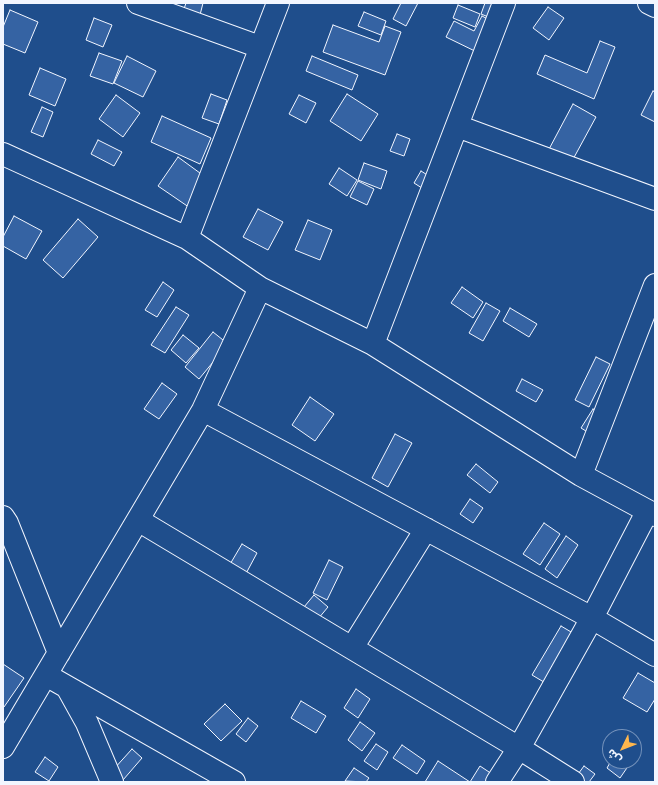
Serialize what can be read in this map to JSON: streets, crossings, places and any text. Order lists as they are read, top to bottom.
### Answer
{
  "north": "bottom left"
}
